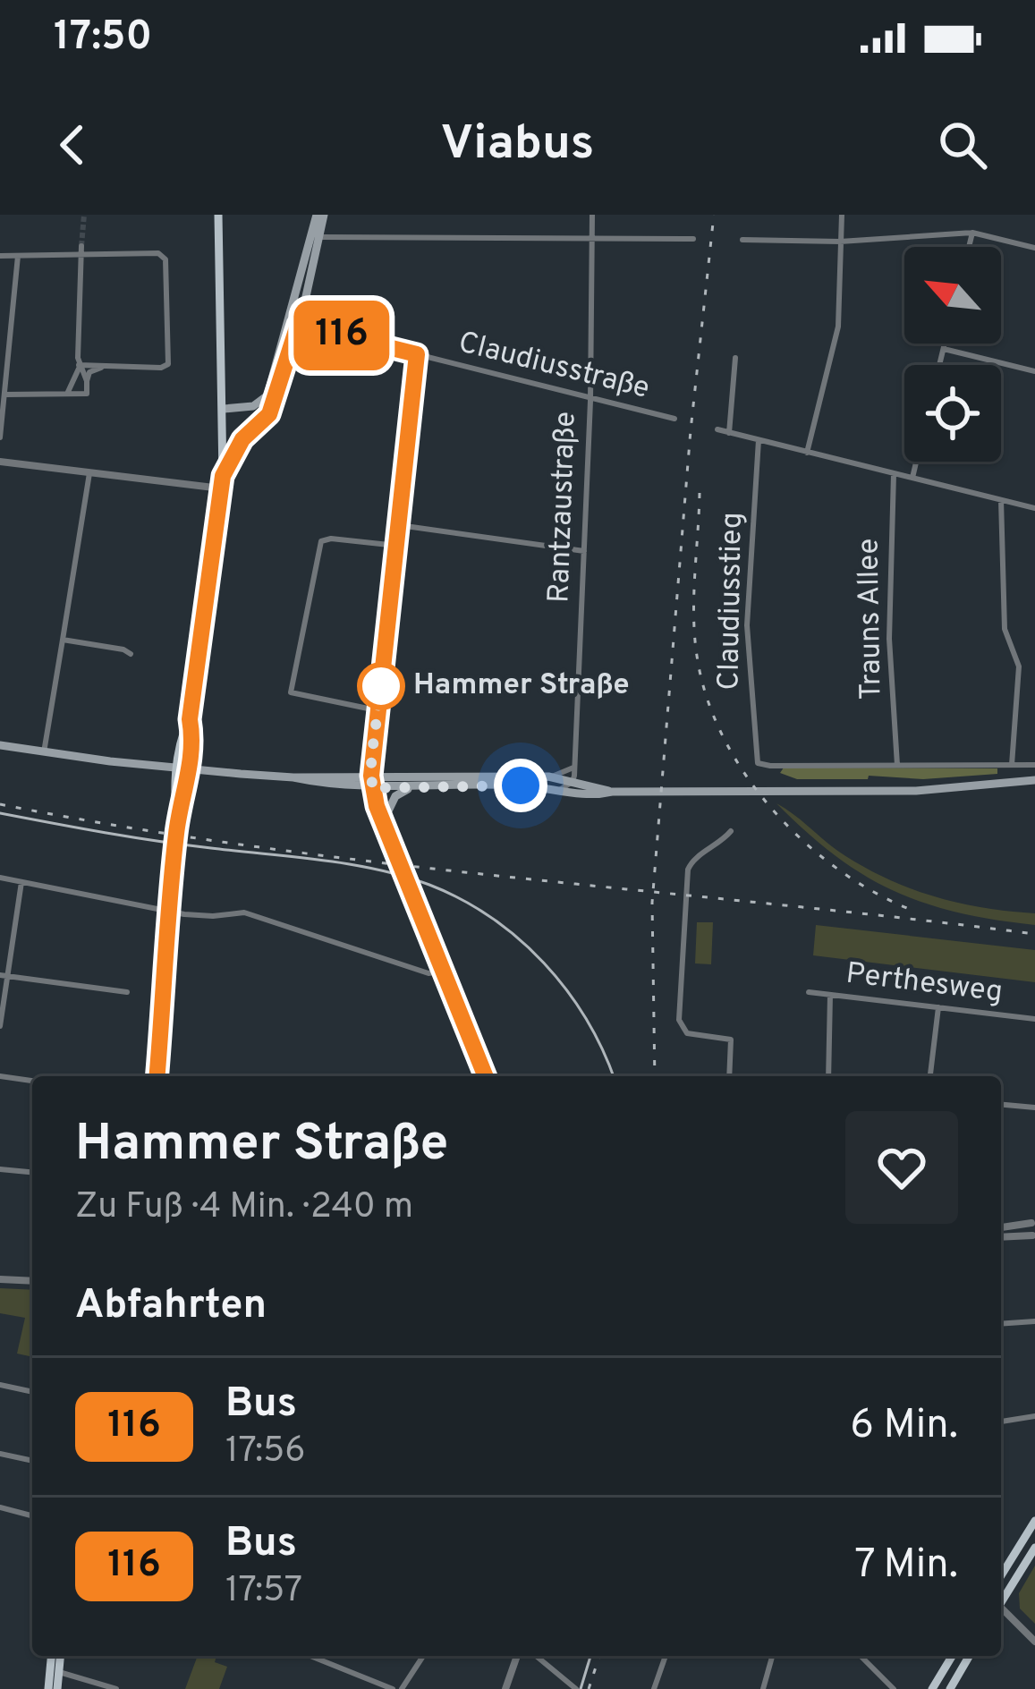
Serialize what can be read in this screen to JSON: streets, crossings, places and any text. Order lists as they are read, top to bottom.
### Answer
{
  "streets": {
    "street": [
      "Claudiusstraße",
      "Rantzaustraße",
      "Claudiusstieg",
      "Trauns Allee",
      "Perthesweg"
    ]
  },
  "crossings": [
    ["Claudiusstraße", "Rantzaustraße"],
    ["Claudiusstieg", "Trauns Allee"]
  ],
  "places": ["Hammer Straße"],
  "lines": ["bus line 116"],
  "north": "top left",
  "page": {
    "status": "17:50",
    "header": "Viabus",
    "on_map": "116",
    "heading": [
      ["Hammer Straße", "Zu Fuß · 4 Min. · 240 m"],
      "Abfahrten"
    ],
    "list": [
      {
        "mark": "116",
        "name": "Bus",
        "note": "17:56",
        "value": "6 Min."
      },
      {
        "mark": "116",
        "name": "Bus",
        "note": "17:57",
        "value": "7 Min."
      }
    ]
  }
}
